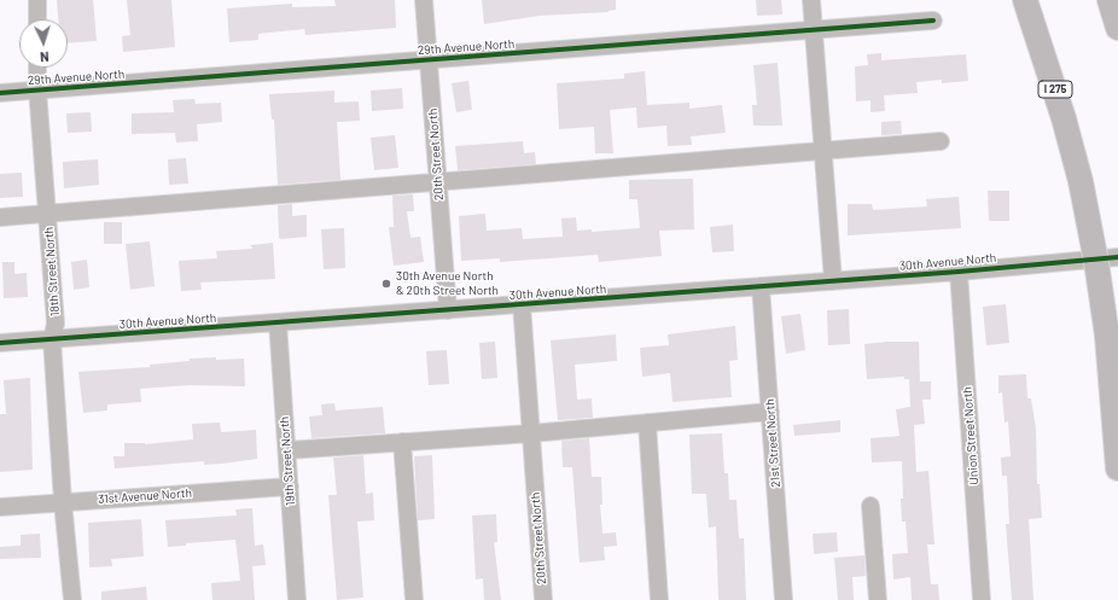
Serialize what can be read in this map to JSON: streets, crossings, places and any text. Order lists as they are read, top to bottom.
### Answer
{
  "streets": {
    "highway": ["I 275"],
    "street": [
      "29th Avenue North",
      "20th Street North",
      "30th Avenue North",
      "18th Street North",
      "Union Street North",
      "21st Street North",
      "19th Street North",
      "31st Avenue North"
    ]
  },
  "crossings": [
    ["29th Avenue North", "20th Street North"],
    ["29th Avenue North", "18th Street North"],
    ["20th Street North", "30th Avenue North"],
    ["30th Avenue North", "18th Street North"],
    ["30th Avenue North", "Union Street North"],
    ["30th Avenue North", "21st Street North"],
    ["30th Avenue North", "19th Street North"],
    ["18th Street North", "31st Avenue North"],
    ["19th Street North", "31st Avenue North"]
  ],
  "places": ["30th Avenue North & 20th Street North"],
  "north": "bottom"
}
